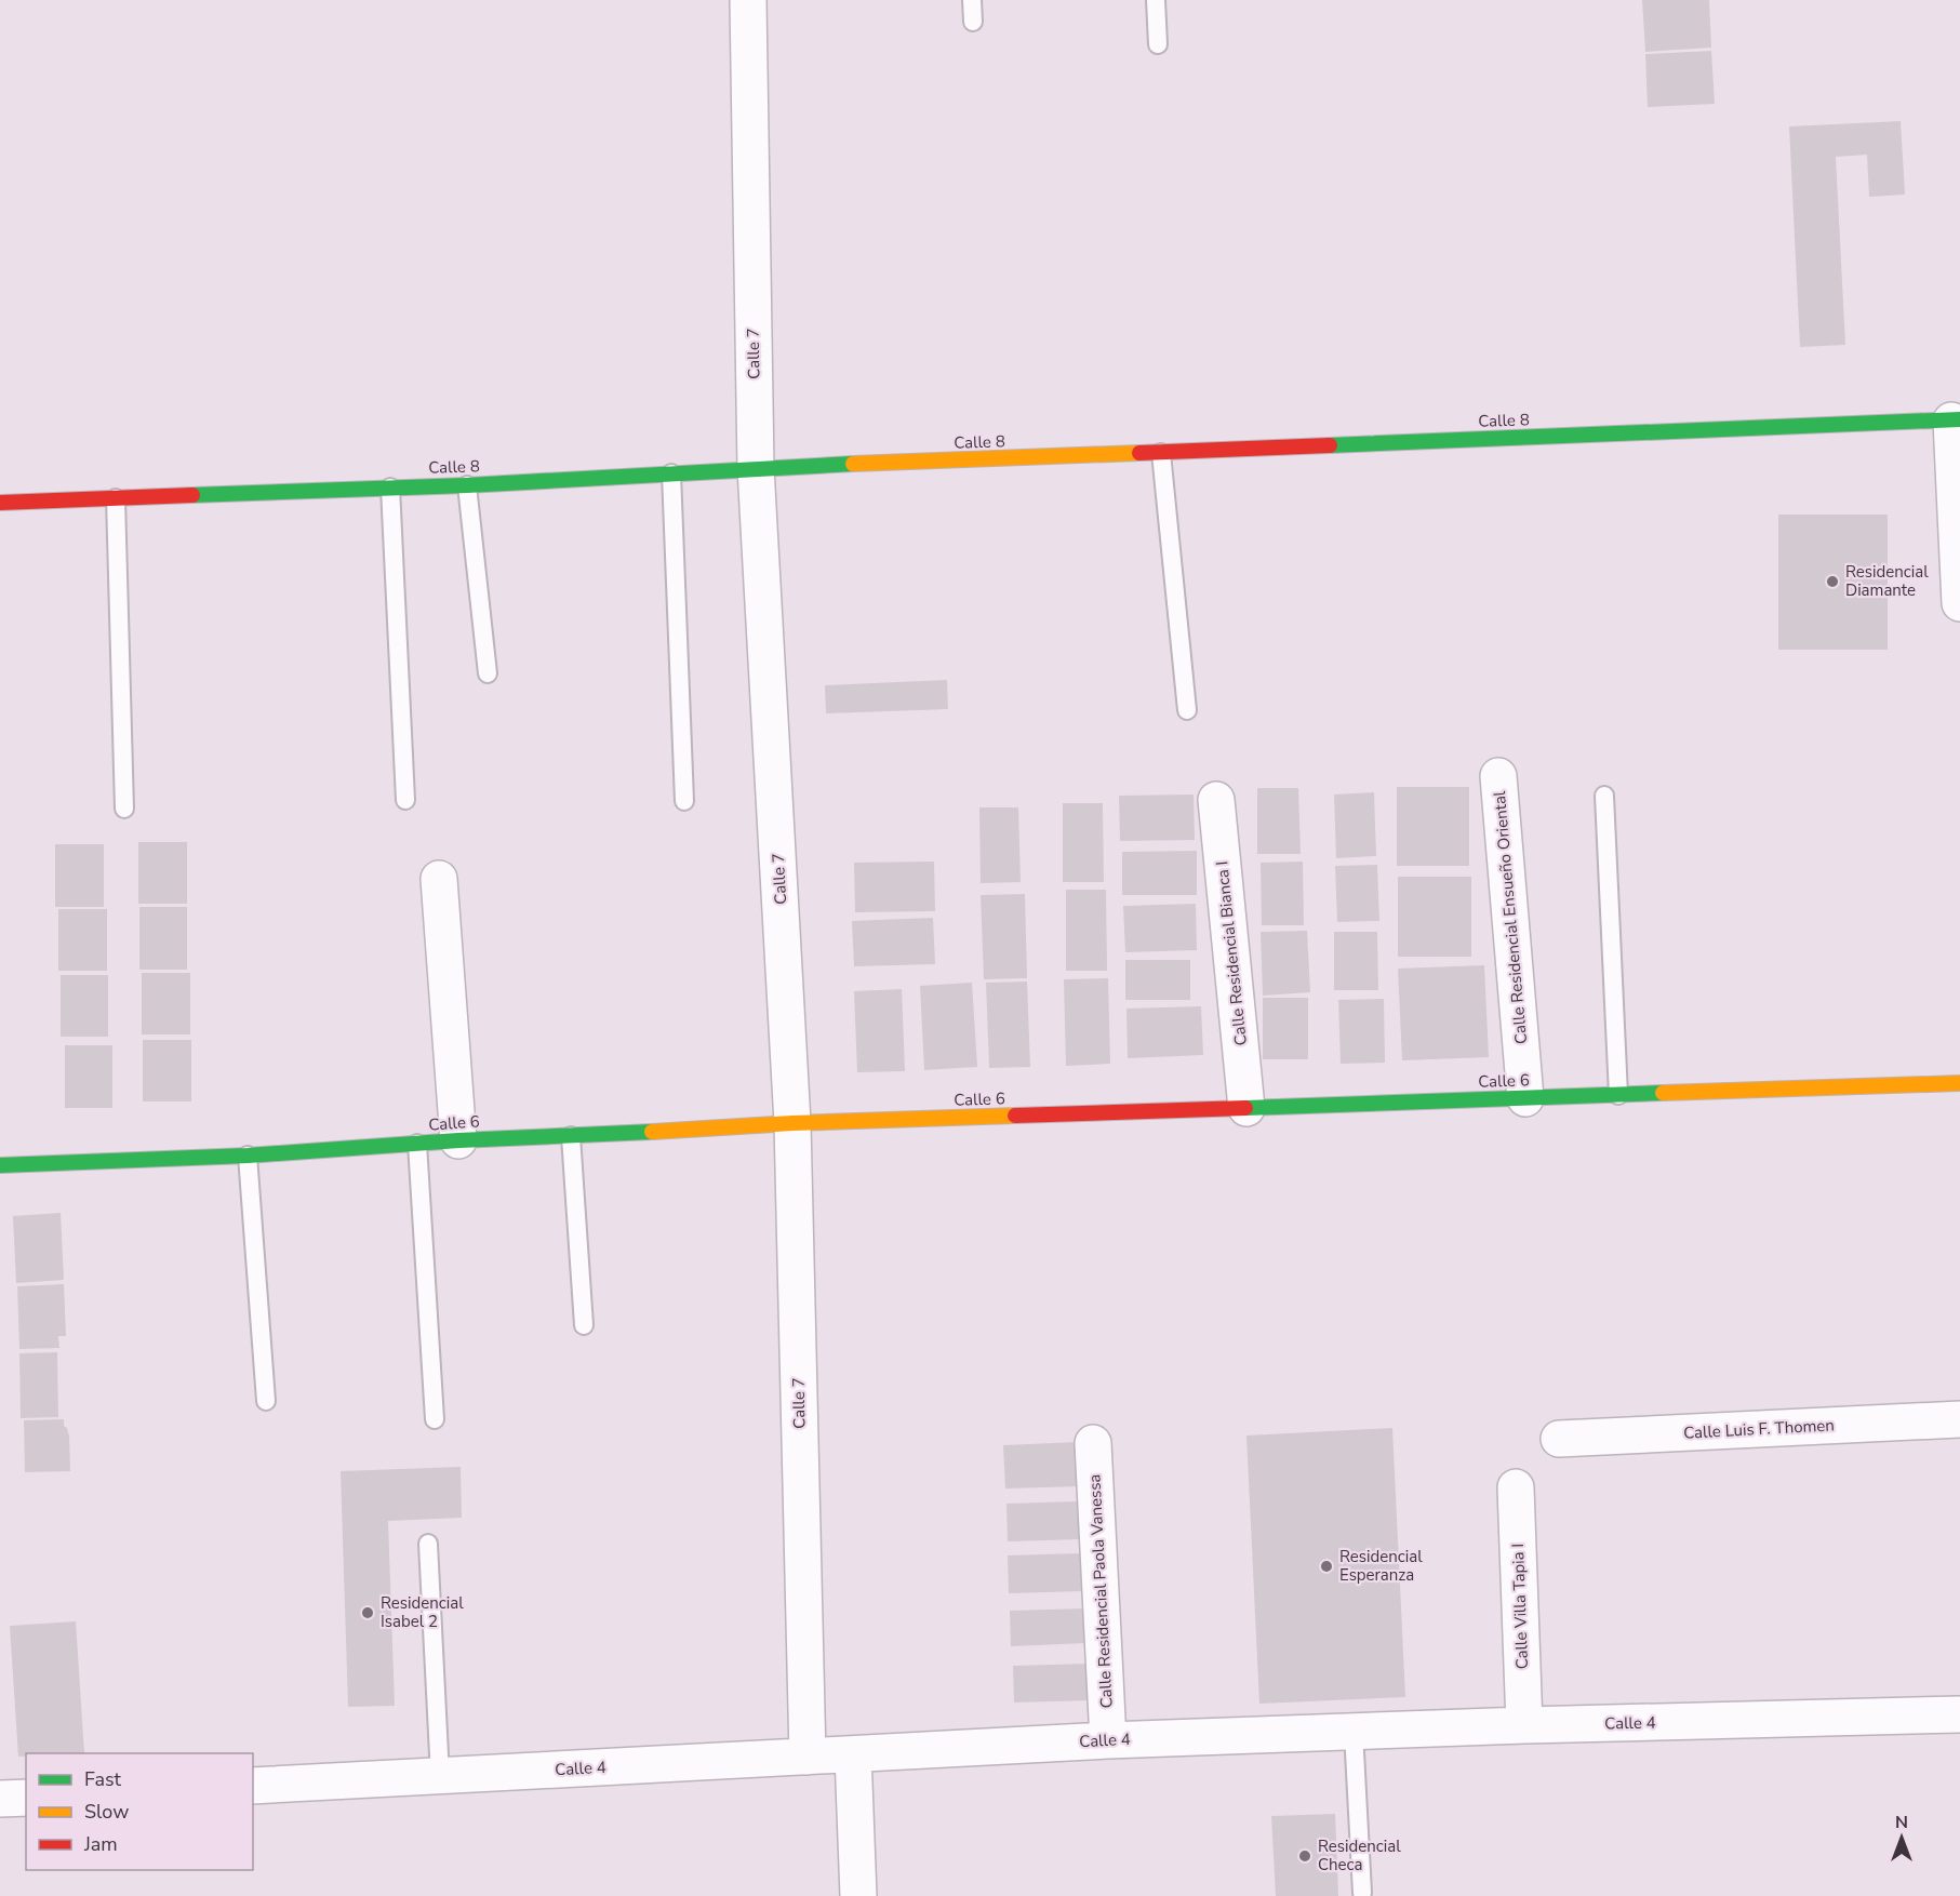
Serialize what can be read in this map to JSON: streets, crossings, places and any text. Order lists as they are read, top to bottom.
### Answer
{
  "streets": {
    "street": [
      "Calle 7",
      "Calle 8",
      "Calle Residencial Ensueño Oriental",
      "Calle Residencial Bianca I",
      "Calle 6",
      "Calle Luis F. Thomen",
      "Calle Residencial Paola Vanessa",
      "Calle Villa Tapia I",
      "Calle 4"
    ]
  },
  "crossings": [
    ["Calle 7", "Calle 8"],
    ["Calle 7", "Calle 6"],
    ["Calle 7", "Calle 4"],
    ["Calle Residencial Ensueño Oriental", "Calle 6"],
    ["Calle Residencial Bianca I", "Calle 6"],
    ["Calle Residencial Paola Vanessa", "Calle 4"],
    ["Calle Villa Tapia I", "Calle 4"]
  ],
  "places": [
    "Residencial Diamante",
    "Residencial Esperanza",
    "Residencial Isabel 2",
    "Residencial Checa"
  ],
  "legend": ["Fast", "Slow", "Jam"],
  "north": "top"
}
